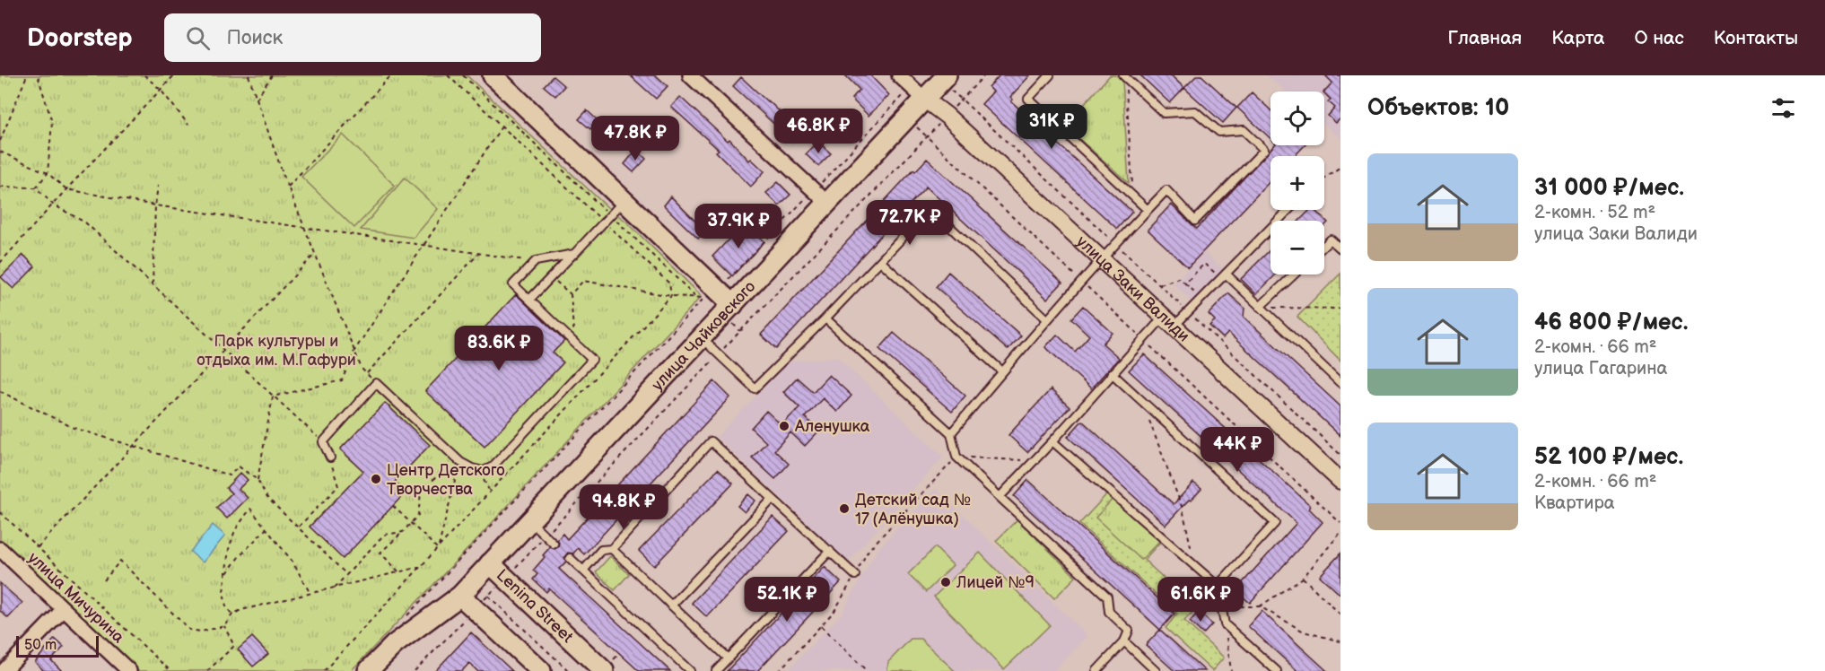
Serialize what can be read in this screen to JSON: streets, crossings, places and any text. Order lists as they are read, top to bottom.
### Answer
{
  "streets": {
    "main road": ["улица Чайковского", "Lenina Street"],
    "street": ["улица Заки Валиди", "улица Мичурина"]
  },
  "crossings": [
    ["улица Заки Валиди", "улица Чайковского"],
    ["улица Чайковского", "Lenina Street"]
  ],
  "parks": ["Парк культуры и отдыха им. М.Гафури"],
  "places": [
    "Аленушка",
    "Центр Детского Творчества",
    "Детский сад № 17 (Алёнушка)",
    "Лицей №9"
  ],
  "scale_bar": "50 m",
  "page": {
    "header": "Doorstep",
    "search": "Поиск",
    "nav": [
      "Главная",
      "Карта",
      "О нас",
      "Контакты"
    ],
    "heading": "Объектов: 10",
    "map_buttons": ["+", "−"],
    "price": [
      "31K ₽",
      "46.8K ₽",
      "47.8K ₽",
      "72.7K ₽",
      "37.9K ₽",
      "83.6K ₽",
      "44K ₽",
      "94.8K ₽",
      "52.1K ₽",
      "61.6K ₽"
    ],
    "list": [
      {
        "name": "31 000 ₽/мес.",
        "note": "2-комн. · 52 m² · улица Заки Валиди"
      },
      {
        "name": "46 800 ₽/мес.",
        "note": "2-комн. · 66 m² · улица Гагарина"
      },
      {
        "name": "52 100 ₽/мес.",
        "note": "2-комн. · 66 m² · Квартира"
      }
    ],
    "scale": "50 m"
  }
}
